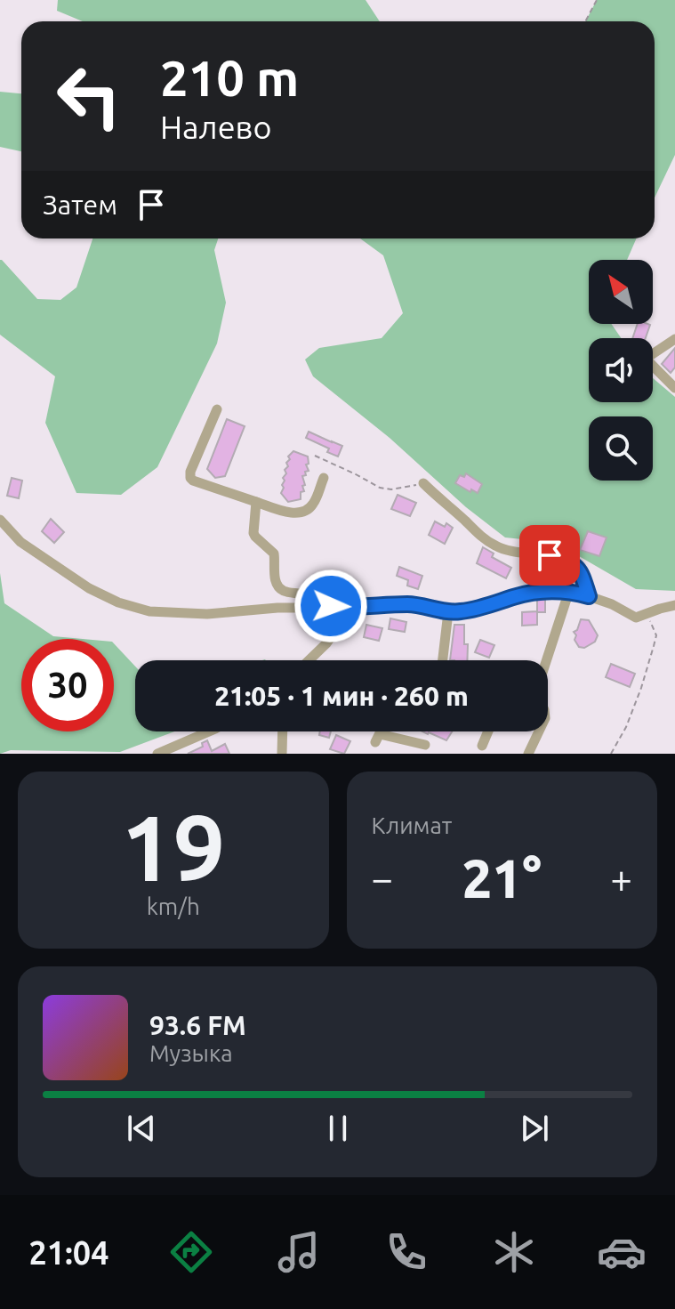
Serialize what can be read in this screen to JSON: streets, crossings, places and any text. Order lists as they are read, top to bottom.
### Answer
{
  "north": "top left",
  "page": {
    "turn": ["210 m", "Налево"],
    "then": "Затем",
    "limit": "30",
    "trip": "21:05 · 1 мин · 260 m",
    "tile": [
      ["19", "km/h"],
      "Климат"
    ],
    "heat": ["−", "21°", "+"],
    "song": ["93.6 FM", "Музыка"],
    "tabs": "21:04"
  }
}
